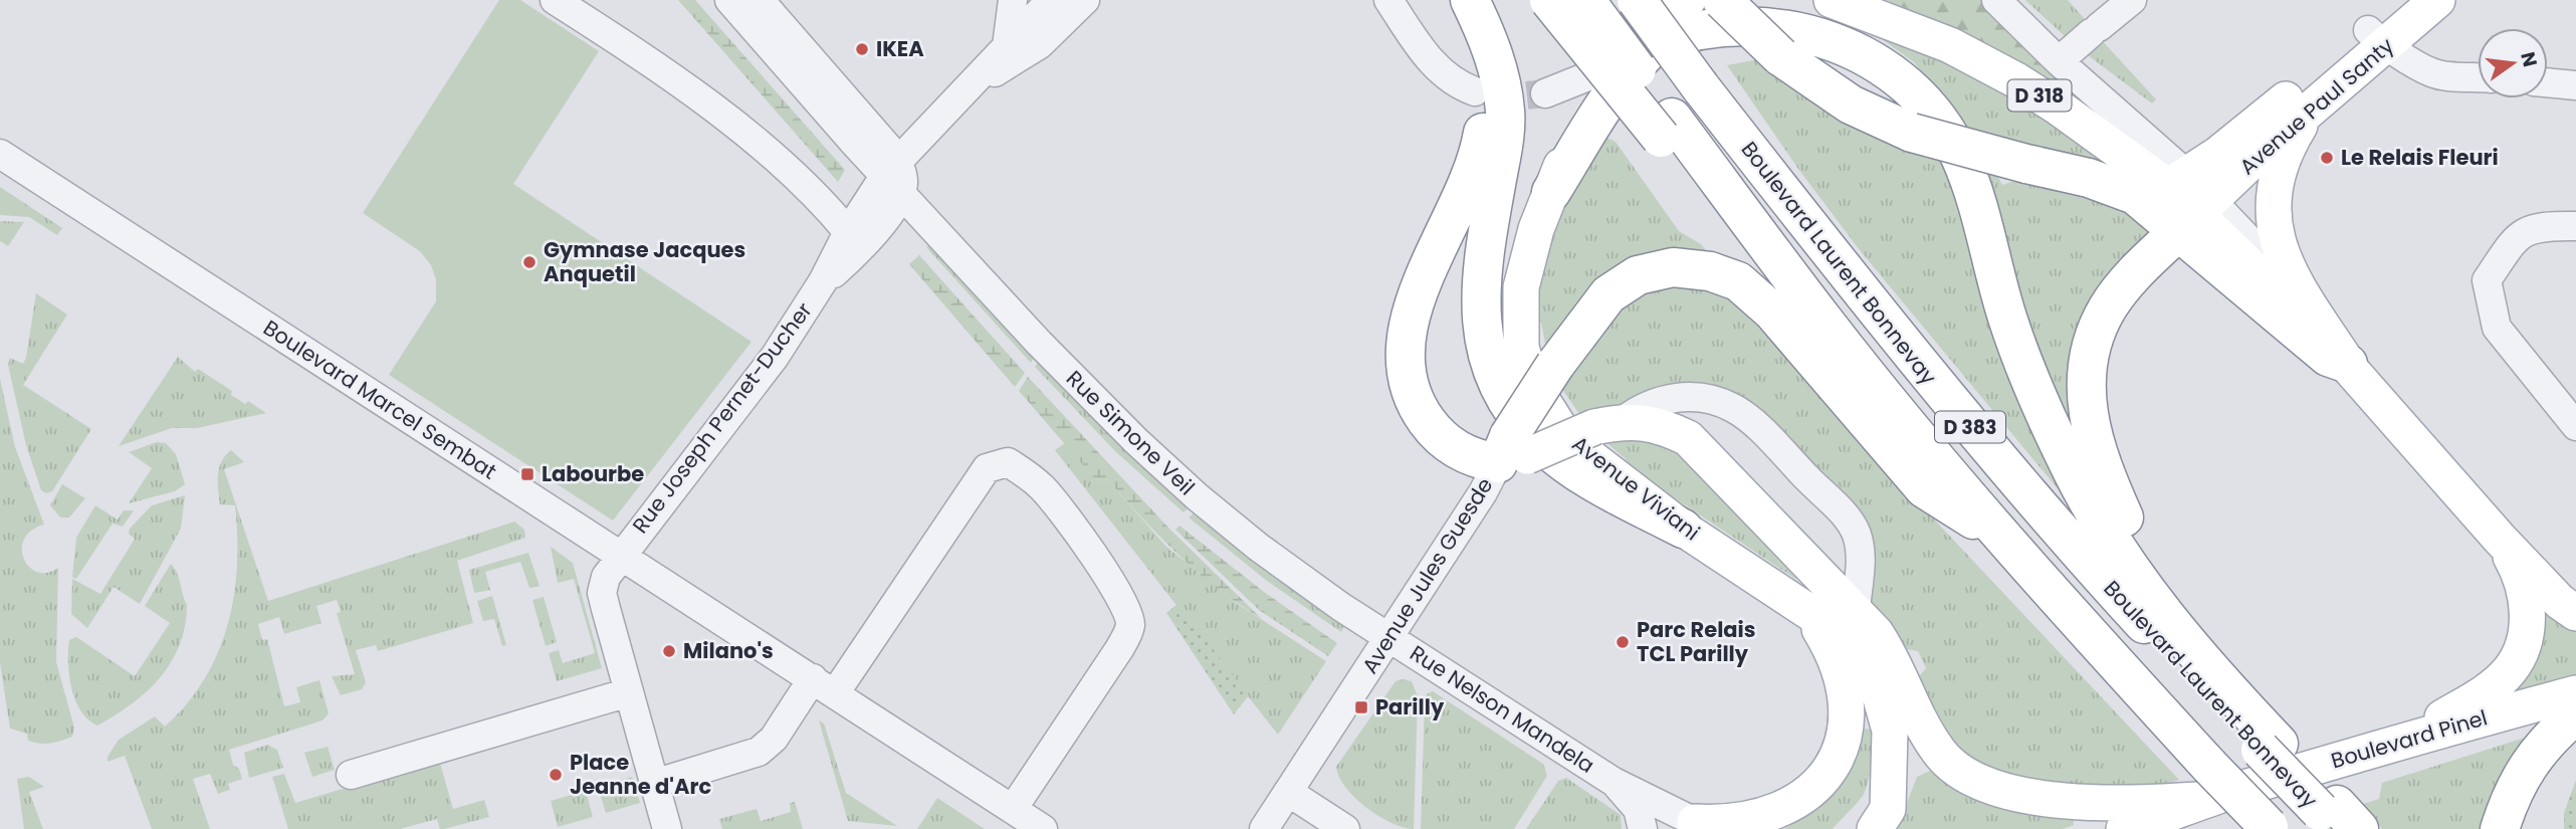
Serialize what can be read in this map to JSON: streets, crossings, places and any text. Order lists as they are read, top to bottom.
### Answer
{
  "streets": {
    "highway": ["Boulevard Laurent Bonnevay", "D 383"],
    "main road": [
      "D 318",
      "Avenue Paul Santy",
      "Avenue Viviani",
      "Boulevard Pinel"
    ],
    "street": [
      "Boulevard Marcel Sembat",
      "Rue Joseph Pernet-Ducher",
      "Rue Simone Veil",
      "Avenue Jules Guesde",
      "Rue Nelson Mandela"
    ]
  },
  "crossings": [
    ["D 318", "Avenue Paul Santy"],
    ["Boulevard Laurent Bonnevay", "Boulevard Pinel"],
    ["Boulevard Marcel Sembat", "Rue Joseph Pernet-Ducher"],
    ["Rue Joseph Pernet-Ducher", "Rue Simone Veil"],
    ["Rue Simone Veil", "Avenue Jules Guesde"],
    ["Rue Simone Veil", "Rue Nelson Mandela"],
    ["Avenue Jules Guesde", "Rue Nelson Mandela"]
  ],
  "places": {
    "other": [
      "IKEA",
      "Le Relais Fleuri",
      "Gymnase Jacques Anquetil",
      "Parc Relais TCL Parilly",
      "Milano's",
      "Place Jeanne d'Arc"
    ],
    "transit": ["Labourbe", "Parilly"]
  },
  "north": "right"
}
